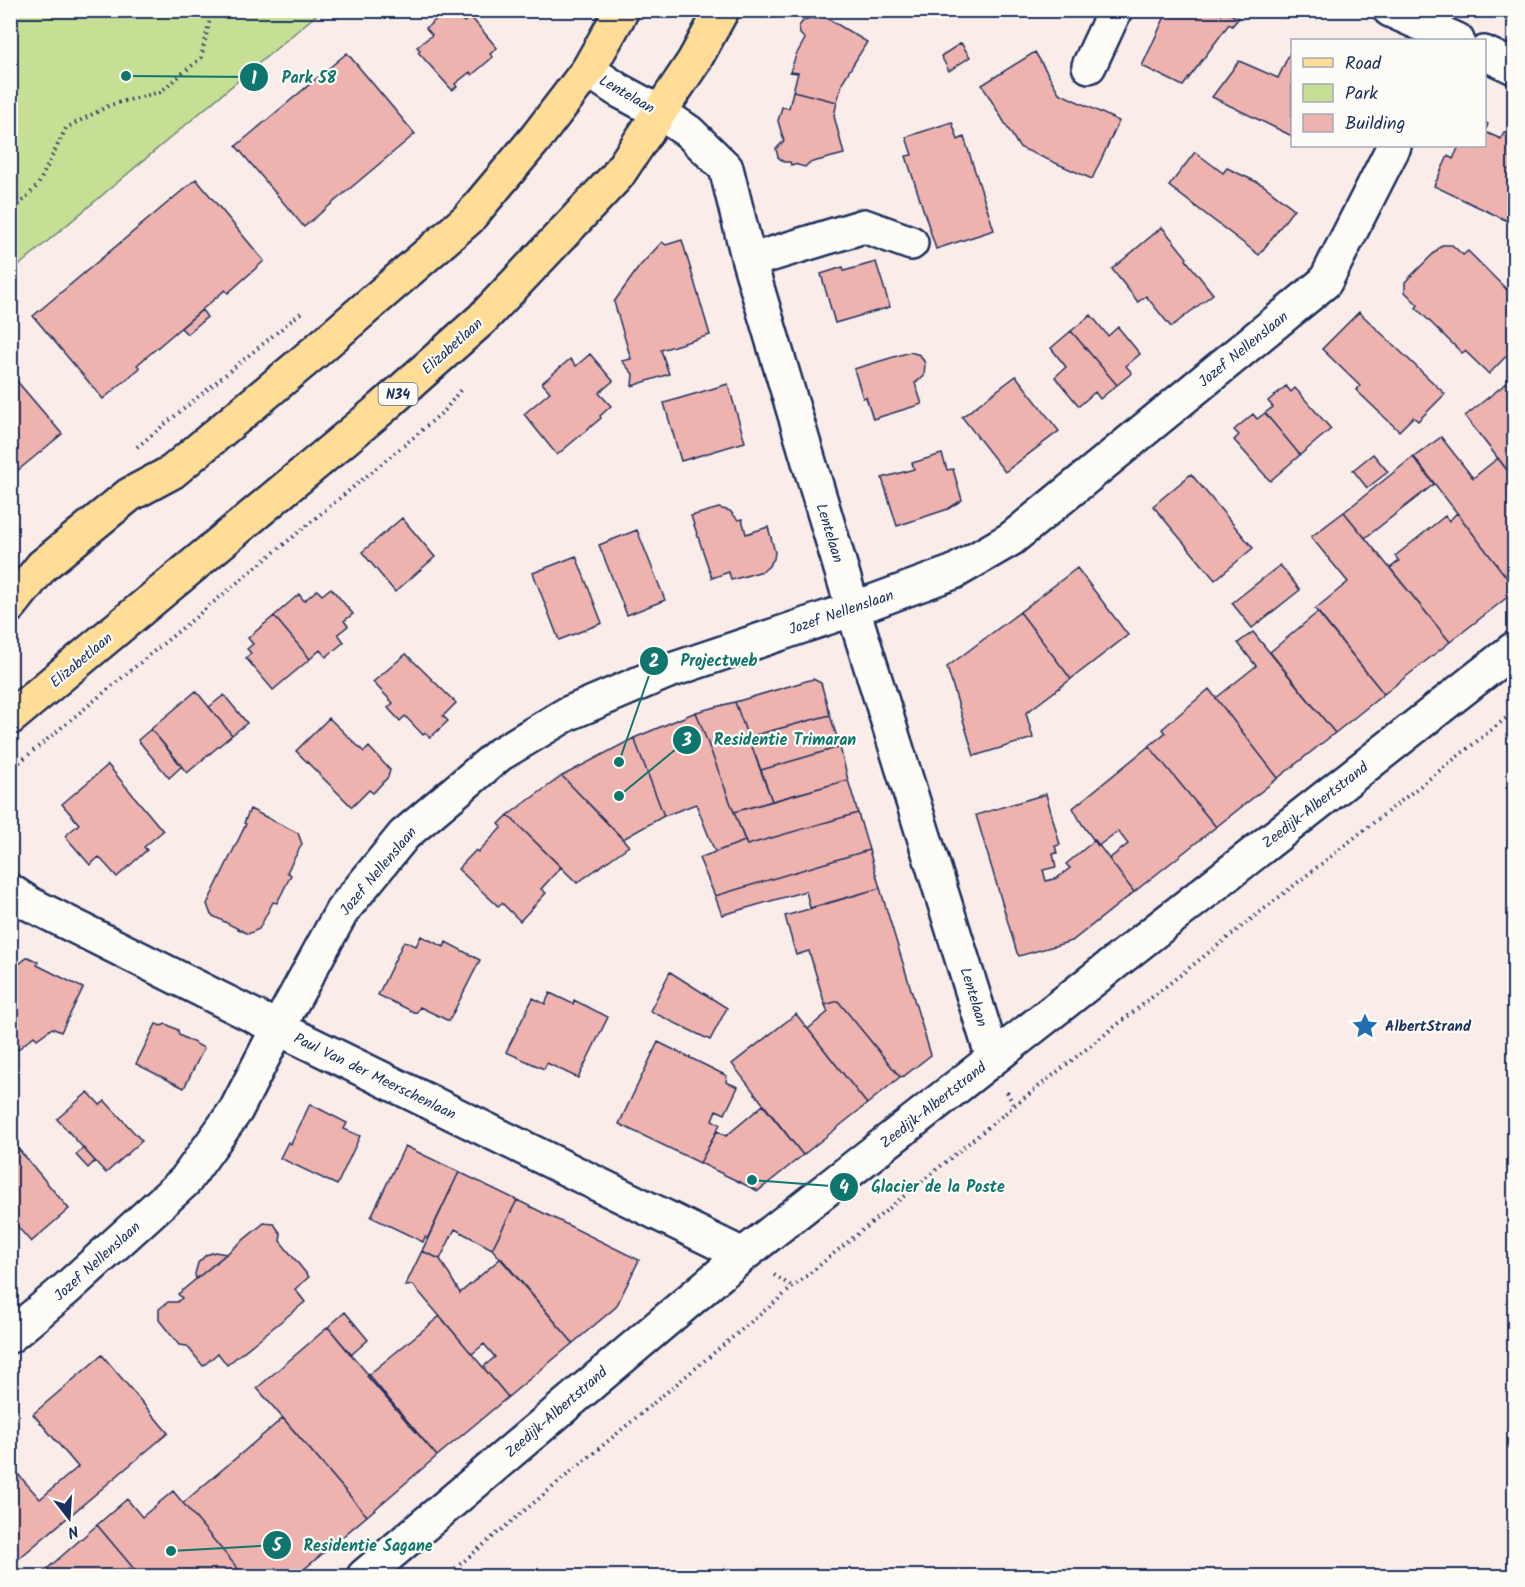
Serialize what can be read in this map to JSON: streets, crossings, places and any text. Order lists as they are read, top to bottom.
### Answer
{
  "streets": {
    "main road": ["Elizabetlaan", "N34"],
    "street": [
      "Lentelaan",
      "Jozef Nellenslaan",
      "Zeedijk-Albertstrand",
      "Paul Van der Meerschenlaan"
    ]
  },
  "crossings": [
    ["Lentelaan", "Elizabetlaan"],
    ["Lentelaan", "Jozef Nellenslaan"],
    ["Lentelaan", "Zeedijk-Albertstrand"],
    ["Jozef Nellenslaan", "Paul Van der Meerschenlaan"],
    ["Zeedijk-Albertstrand", "Paul Van der Meerschenlaan"]
  ],
  "places": {
    "other": [
      "Park 58",
      "Projectweb",
      "Residentie Trimaran",
      "Glacier de la Poste",
      "Residentie Sagane"
    ],
    "place": ["AlbertStrand"]
  },
  "legend": ["Road", "Park", "Building"],
  "north": "bottom"
}
